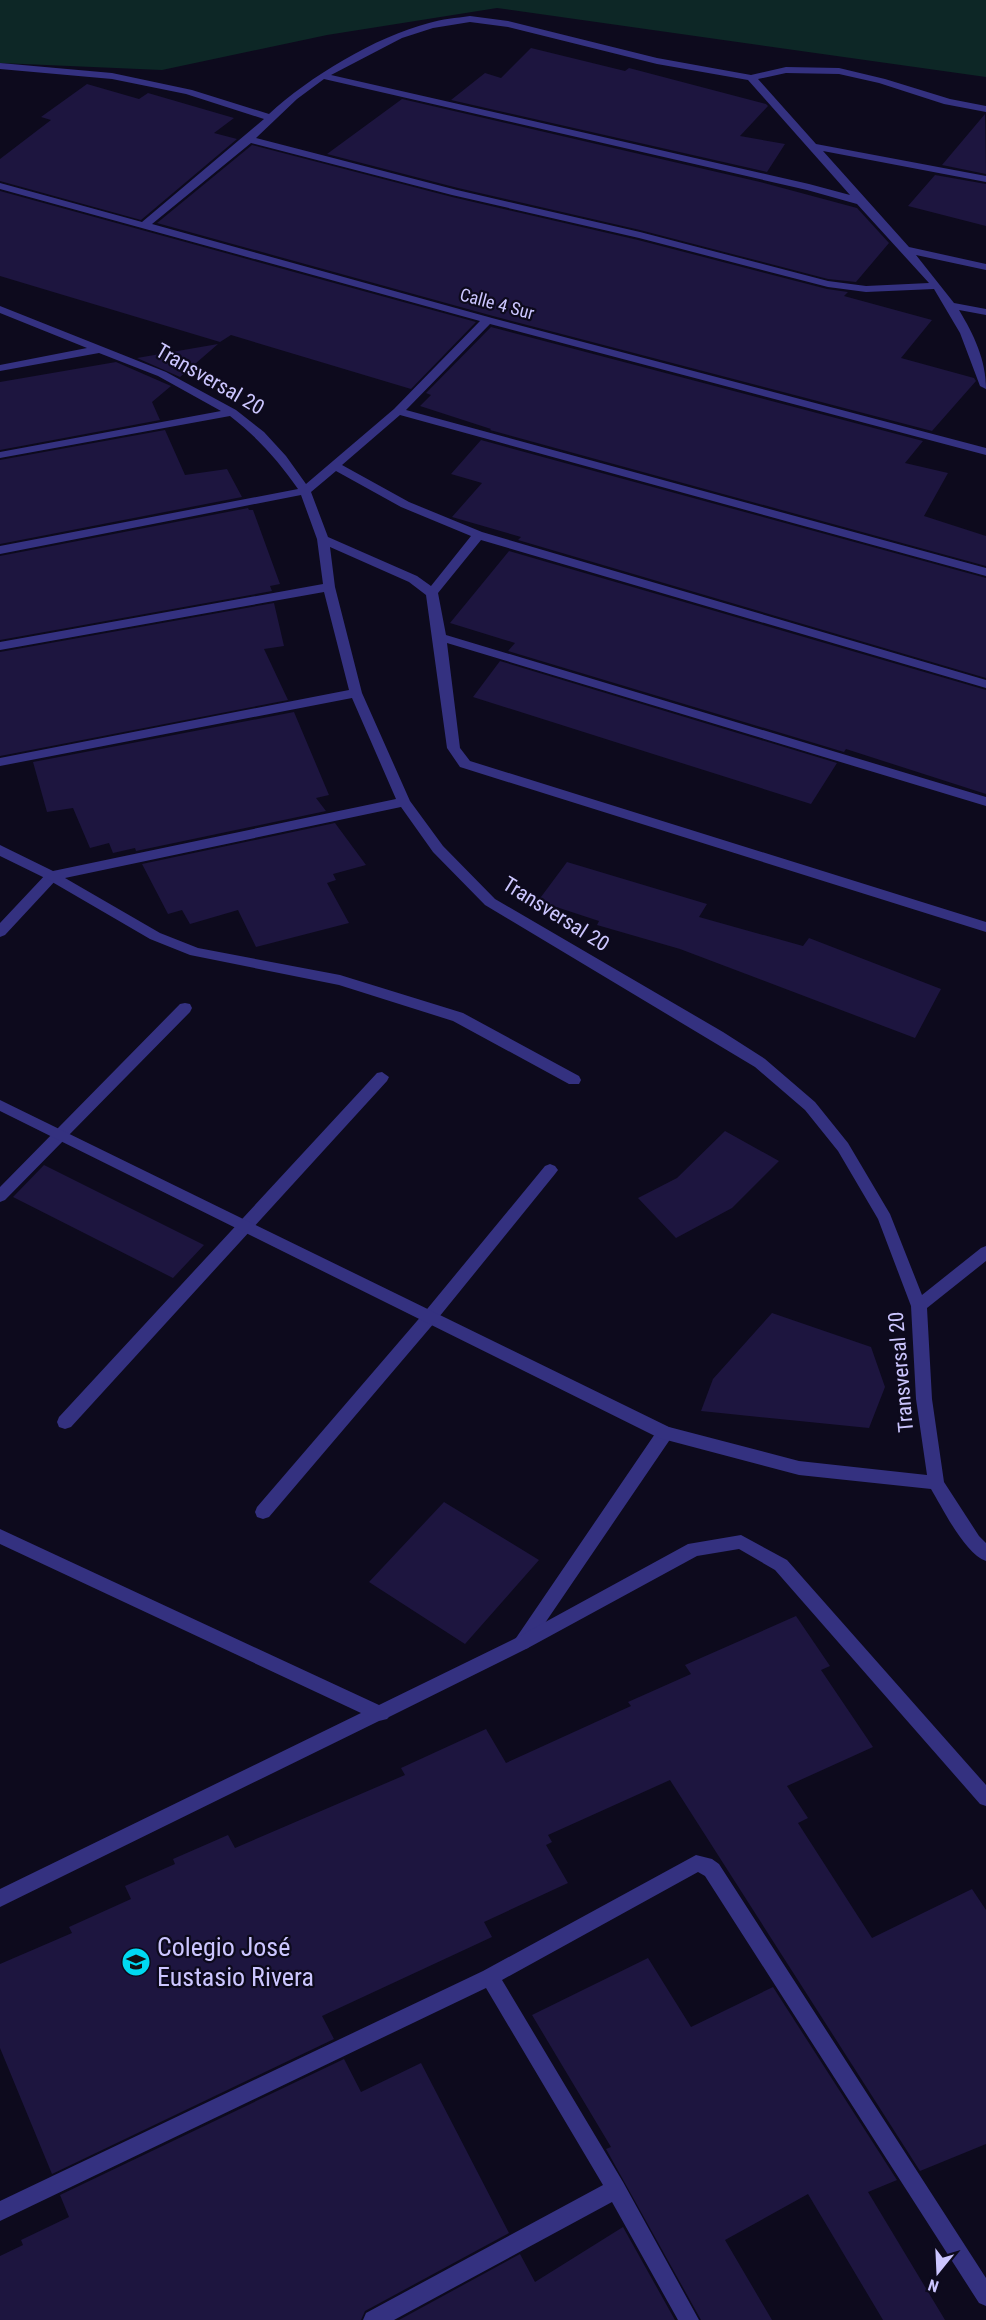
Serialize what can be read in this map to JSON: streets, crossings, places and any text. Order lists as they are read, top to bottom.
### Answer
{
  "streets": {
    "street": ["Calle 4 Sur", "Transversal 20"]
  },
  "places": {
    "school or university": ["Colegio José Eustasio Rivera"]
  },
  "north": "bottom"
}
